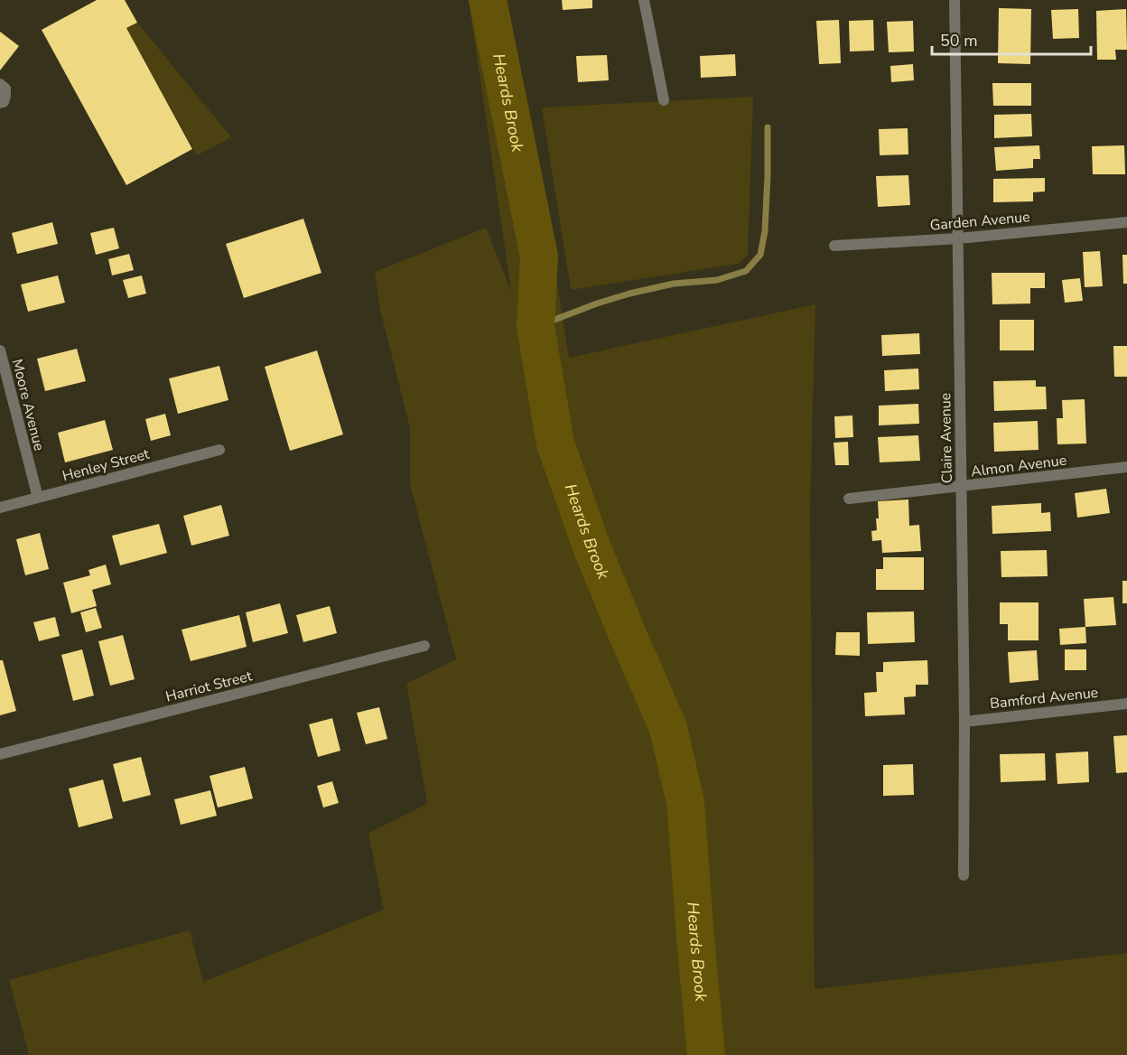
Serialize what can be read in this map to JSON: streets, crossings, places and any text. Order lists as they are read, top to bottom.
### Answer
{
  "streets": {
    "street": [
      "Garden Avenue",
      "Moore Avenue",
      "Claire Avenue",
      "Henley Street",
      "Almon Avenue",
      "Harriot Street",
      "Bamford Avenue"
    ]
  },
  "crossings": [
    ["Garden Avenue", "Claire Avenue"],
    ["Moore Avenue", "Henley Street"],
    ["Claire Avenue", "Almon Avenue"],
    ["Claire Avenue", "Bamford Avenue"]
  ],
  "water": ["Heards Brook"],
  "scale_bar": "50 m"
}
